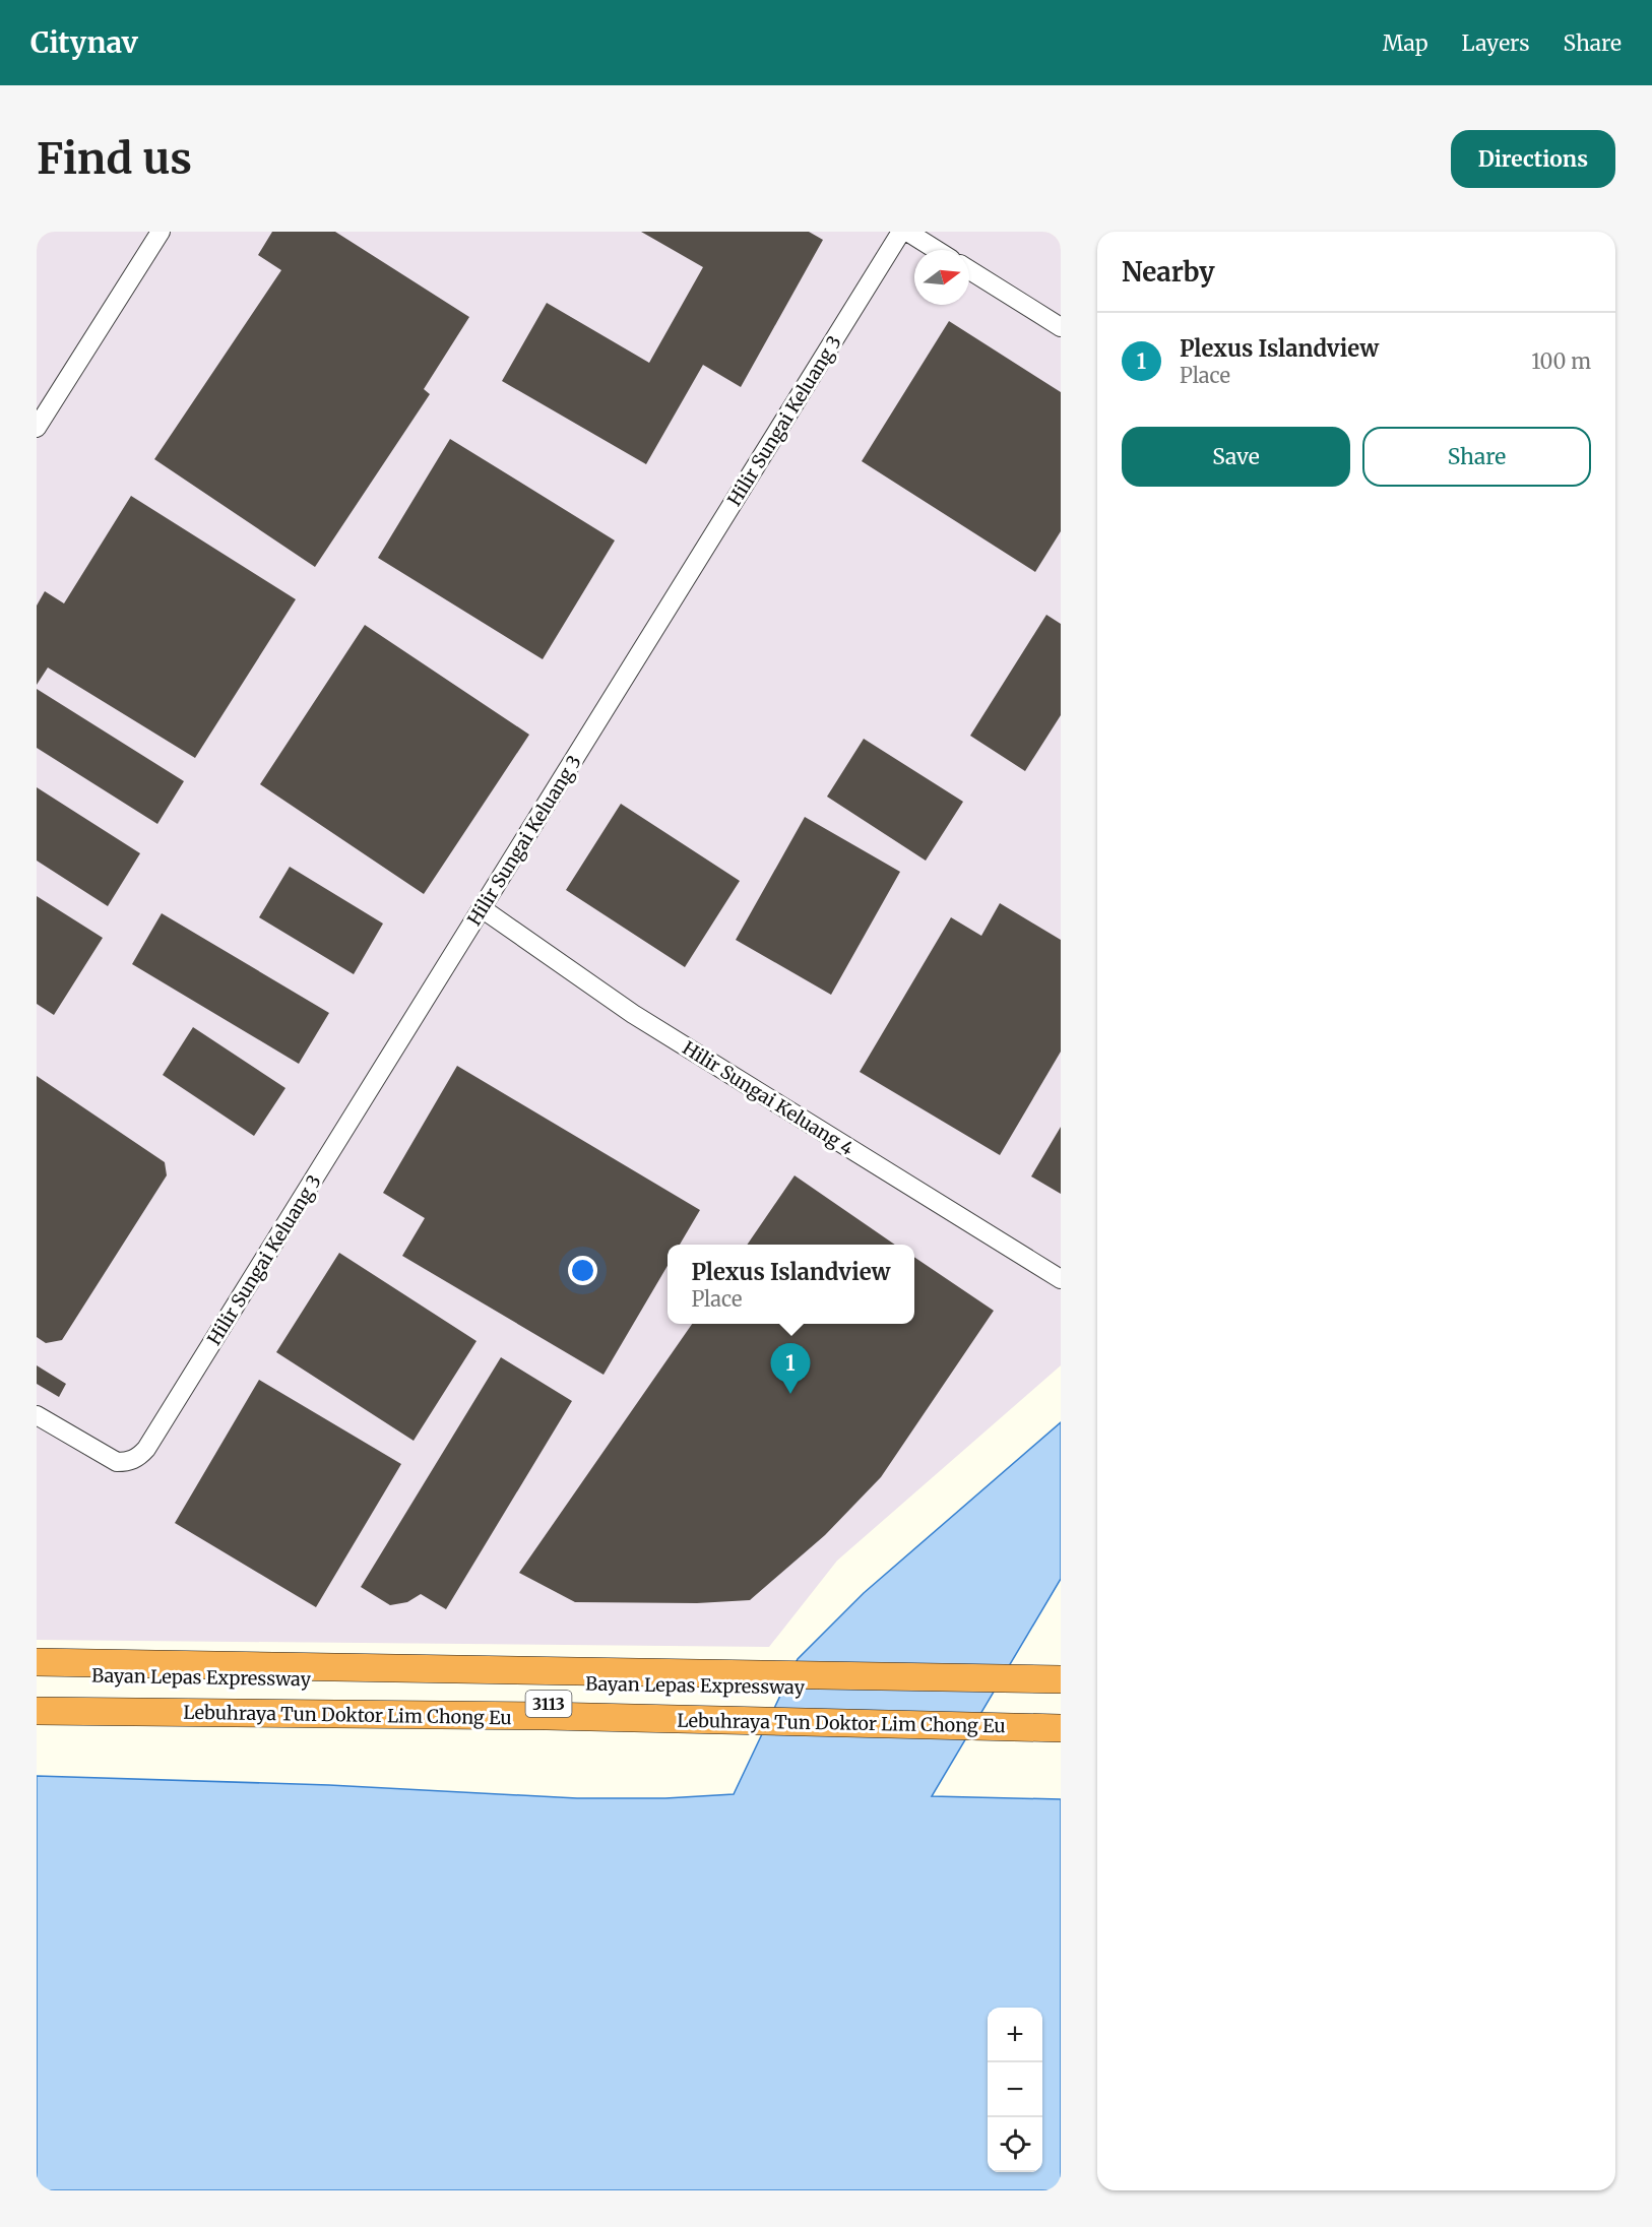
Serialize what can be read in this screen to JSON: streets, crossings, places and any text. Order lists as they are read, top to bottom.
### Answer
{
  "streets": {
    "highway": ["Bayan Lepas Expressway", "3113", "Lebuhraya Tun Doktor Lim Chong Eu"],
    "street": ["Hilir Sungai Keluang 3", "Hilir Sungai Keluang 4"]
  },
  "crossings": [
    ["Hilir Sungai Keluang 3", "Hilir Sungai Keluang 4"]
  ],
  "north": "right",
  "page": {
    "header": "Citynav",
    "nav": ["Map", "Layers", "Share"],
    "buttons": [
      "Directions",
      ["Save", "Share"]
    ],
    "title": "Find us",
    "heading": "Nearby",
    "list": [
      {
        "mark": "1",
        "name": "Plexus Islandview",
        "note": "Place",
        "value": "100 m"
      }
    ],
    "popup": ["Plexus Islandview", "Place"],
    "pins": "1",
    "map_buttons": ["+", "−"]
  }
}
